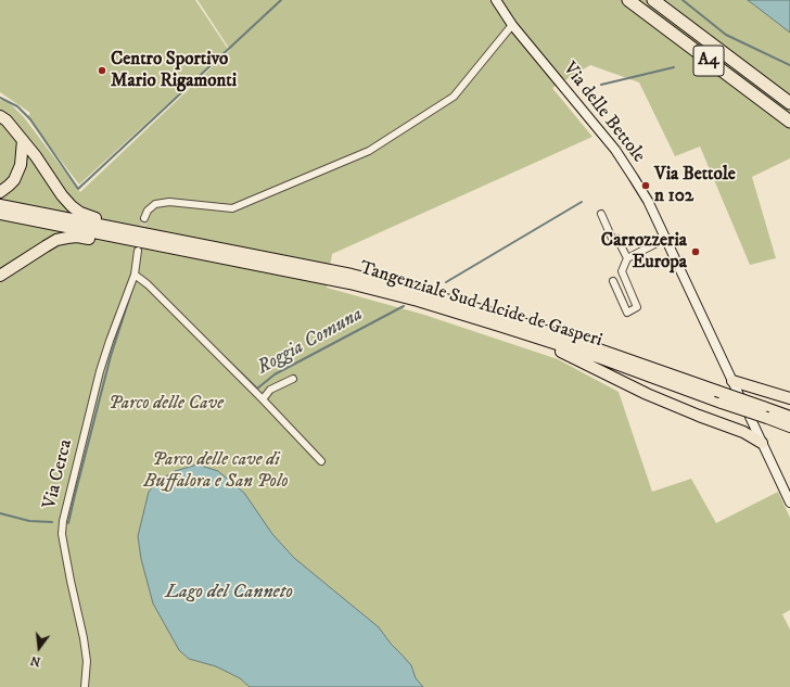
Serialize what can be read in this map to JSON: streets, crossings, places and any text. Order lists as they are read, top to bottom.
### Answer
{
  "streets": {
    "highway": ["A4", "Tangenziale Sud Alcide de Gasperi"],
    "main road": ["Via delle Bettole"],
    "street": ["Via Cerca"]
  },
  "water": ["Roggia Comuna", "Lago del Canneto"],
  "parks": ["Parco delle Cave", "Parco delle cave di Buffalora e San Polo"],
  "places": ["Centro Sportivo Mario Rigamonti", "Via Bettole n 102", "Carrozzeria Europa"],
  "north": "bottom"
}
